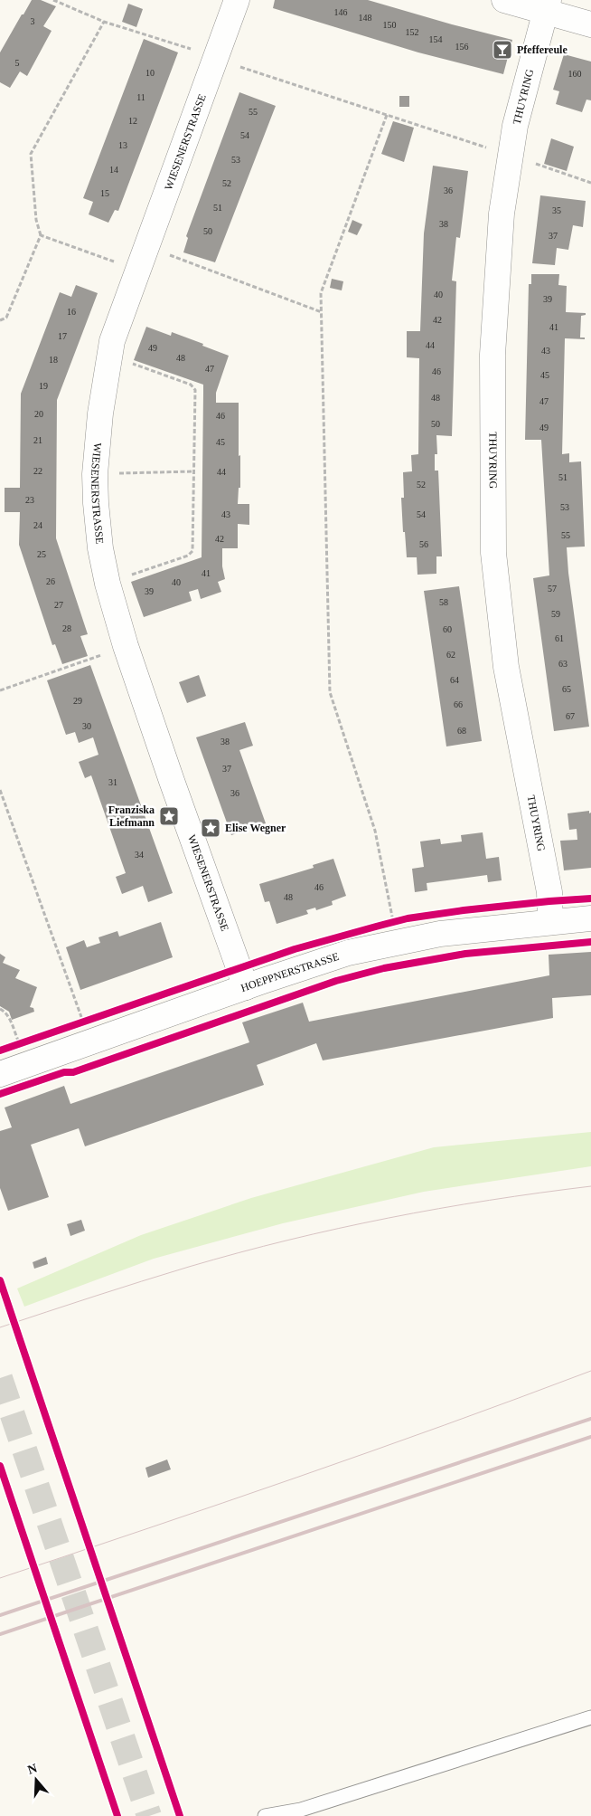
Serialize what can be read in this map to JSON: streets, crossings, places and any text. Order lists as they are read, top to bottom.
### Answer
{
  "streets": {
    "street": ["THUYRING", "WIESENERSTRASSE", "HOEPPNERSTRASSE"]
  },
  "crossings": [
    ["THUYRING", "HOEPPNERSTRASSE"],
    ["WIESENERSTRASSE", "HOEPPNERSTRASSE"]
  ],
  "places": {
    "bar": ["Pfeffereule"],
    "place": ["Franziska Liefmann", "Elise Wegner"]
  },
  "house_numbers": [
    "146",
    "148",
    "3",
    "150",
    "152",
    "154",
    "156",
    "5",
    "10",
    "160",
    "11",
    "55",
    "12",
    "54",
    "13",
    "53",
    "14",
    "52",
    "36",
    "15",
    "51",
    "35",
    "38",
    "50",
    "37",
    "40",
    "39",
    "16",
    "42",
    "41",
    "17",
    "44",
    "49",
    "43",
    "48",
    "18",
    "47",
    "46",
    "45",
    "19",
    "48",
    "47",
    "20",
    "46",
    "50",
    "49",
    "21",
    "45",
    "22",
    "44",
    "51",
    "52",
    "23",
    "53",
    "43",
    "54",
    "24",
    "55",
    "42",
    "56",
    "25",
    "41",
    "26",
    "40",
    "57",
    "39",
    "58",
    "27",
    "59",
    "28",
    "60",
    "61",
    "62",
    "63",
    "64",
    "65",
    "29",
    "66",
    "67",
    "30",
    "68",
    "38",
    "37",
    "31",
    "36",
    "34",
    "46",
    "48"
  ],
  "north": "top"
}
